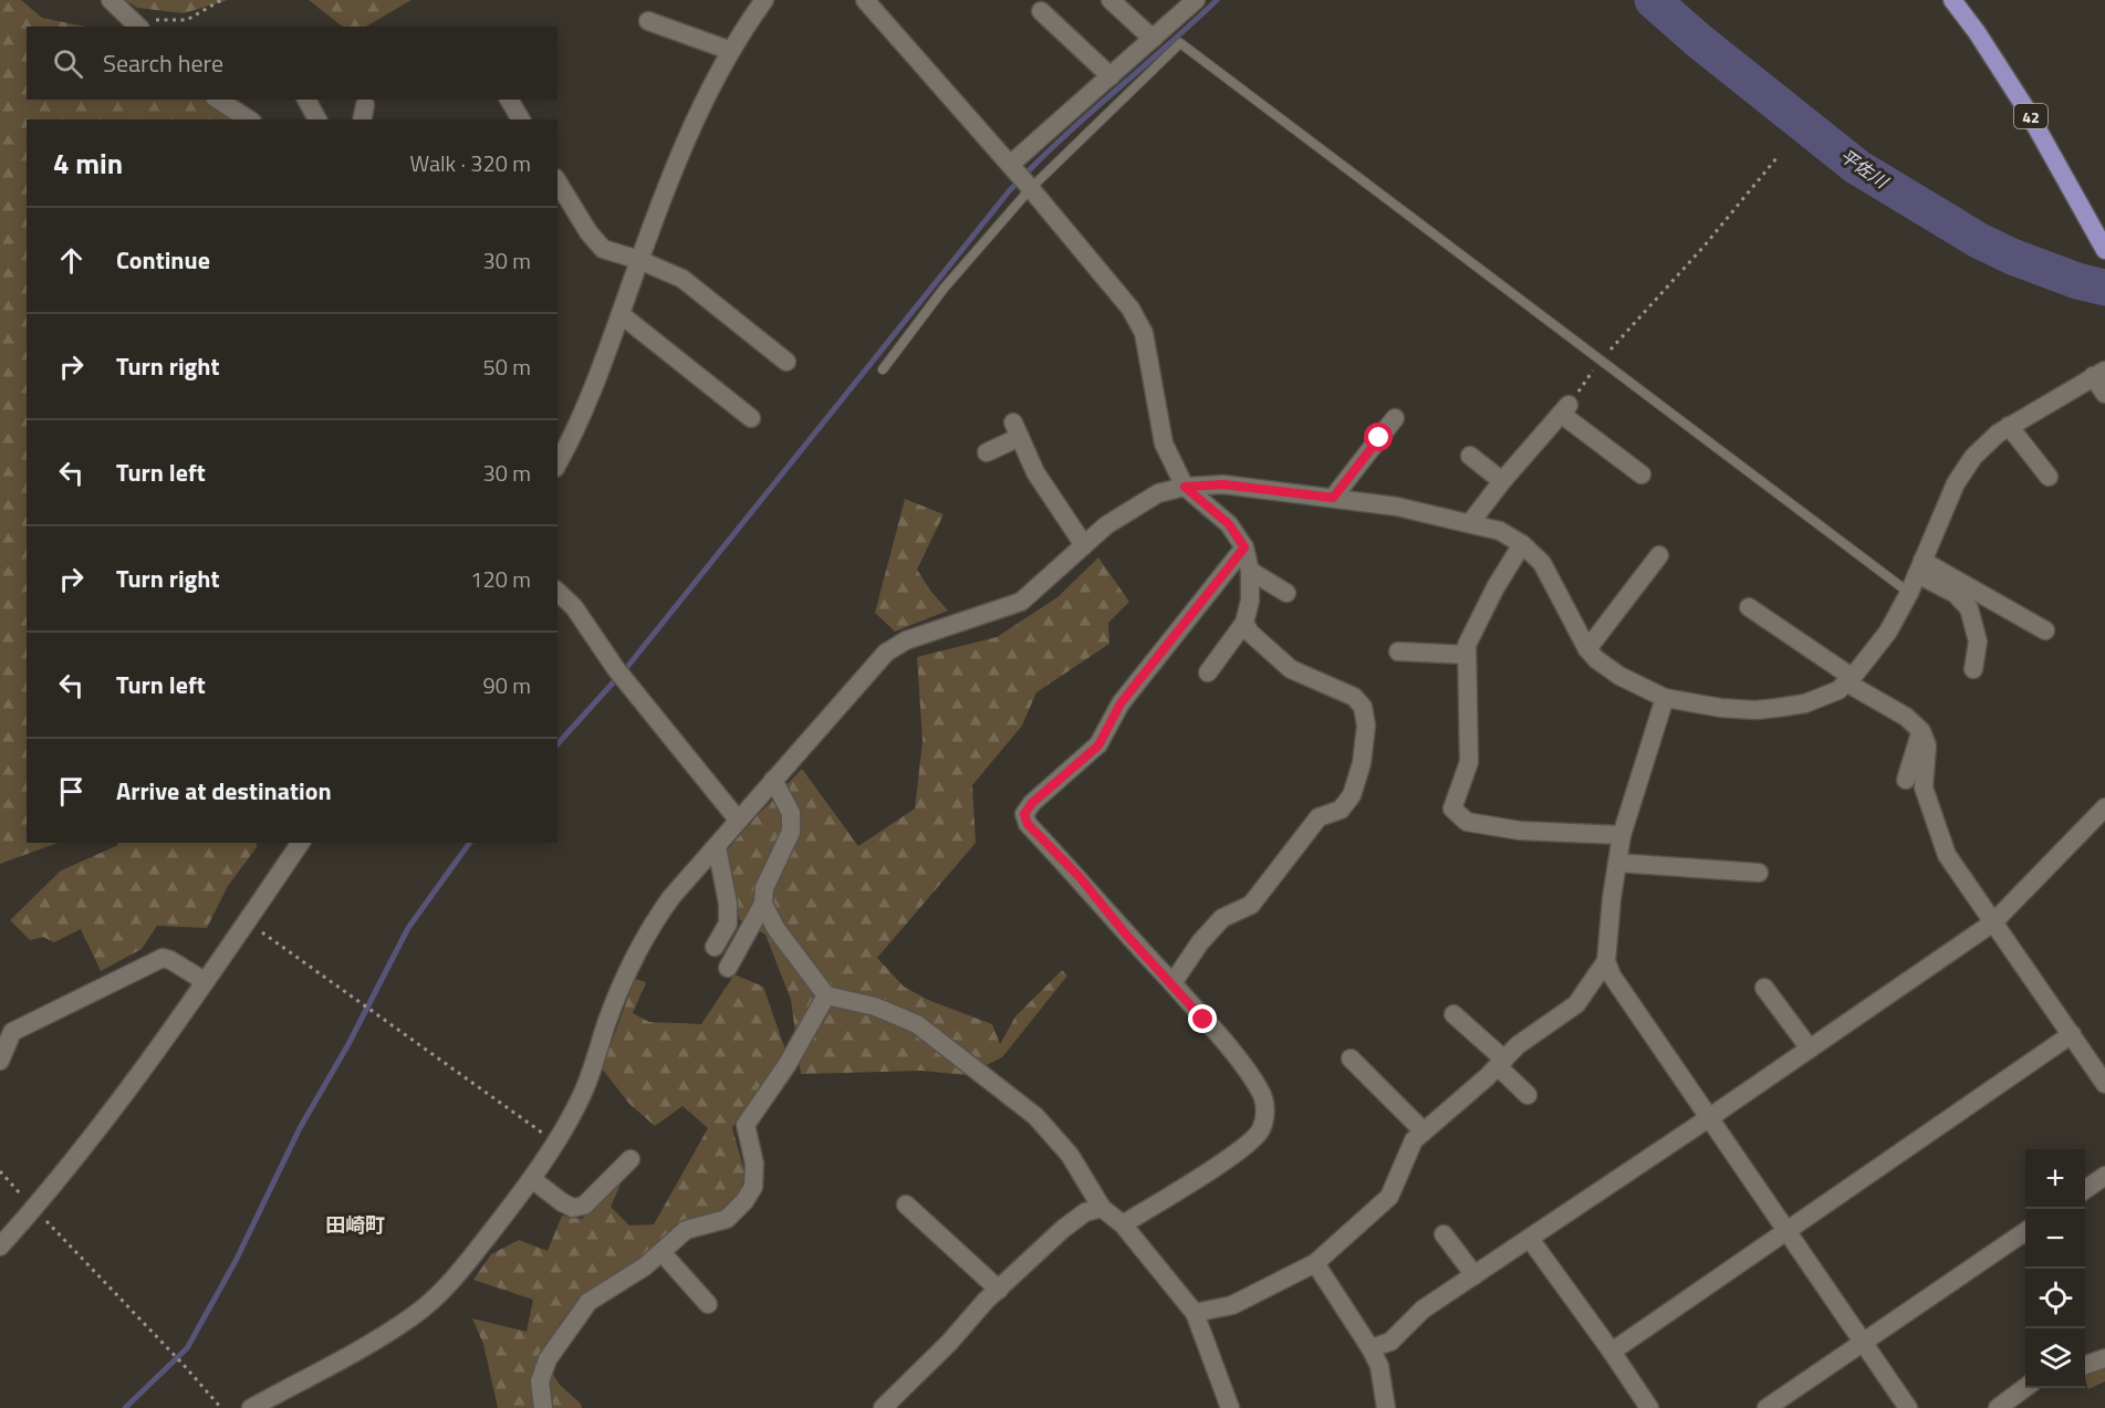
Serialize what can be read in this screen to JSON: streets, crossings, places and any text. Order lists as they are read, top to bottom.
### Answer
{
  "streets": {
    "main road": ["42"]
  },
  "districts": ["田崎町"],
  "water": ["平佐川"],
  "page": {
    "search": "Search here",
    "heading": ["4 min", "Walk · 320 m"],
    "list": [
      ["Continue", "30 m"],
      ["Turn right", "50 m"],
      ["Turn left", "30 m"],
      ["Turn right", "120 m"],
      ["Turn left", "90 m"],
      "Arrive at destination"
    ],
    "map_buttons": ["+", "−"]
  }
}
